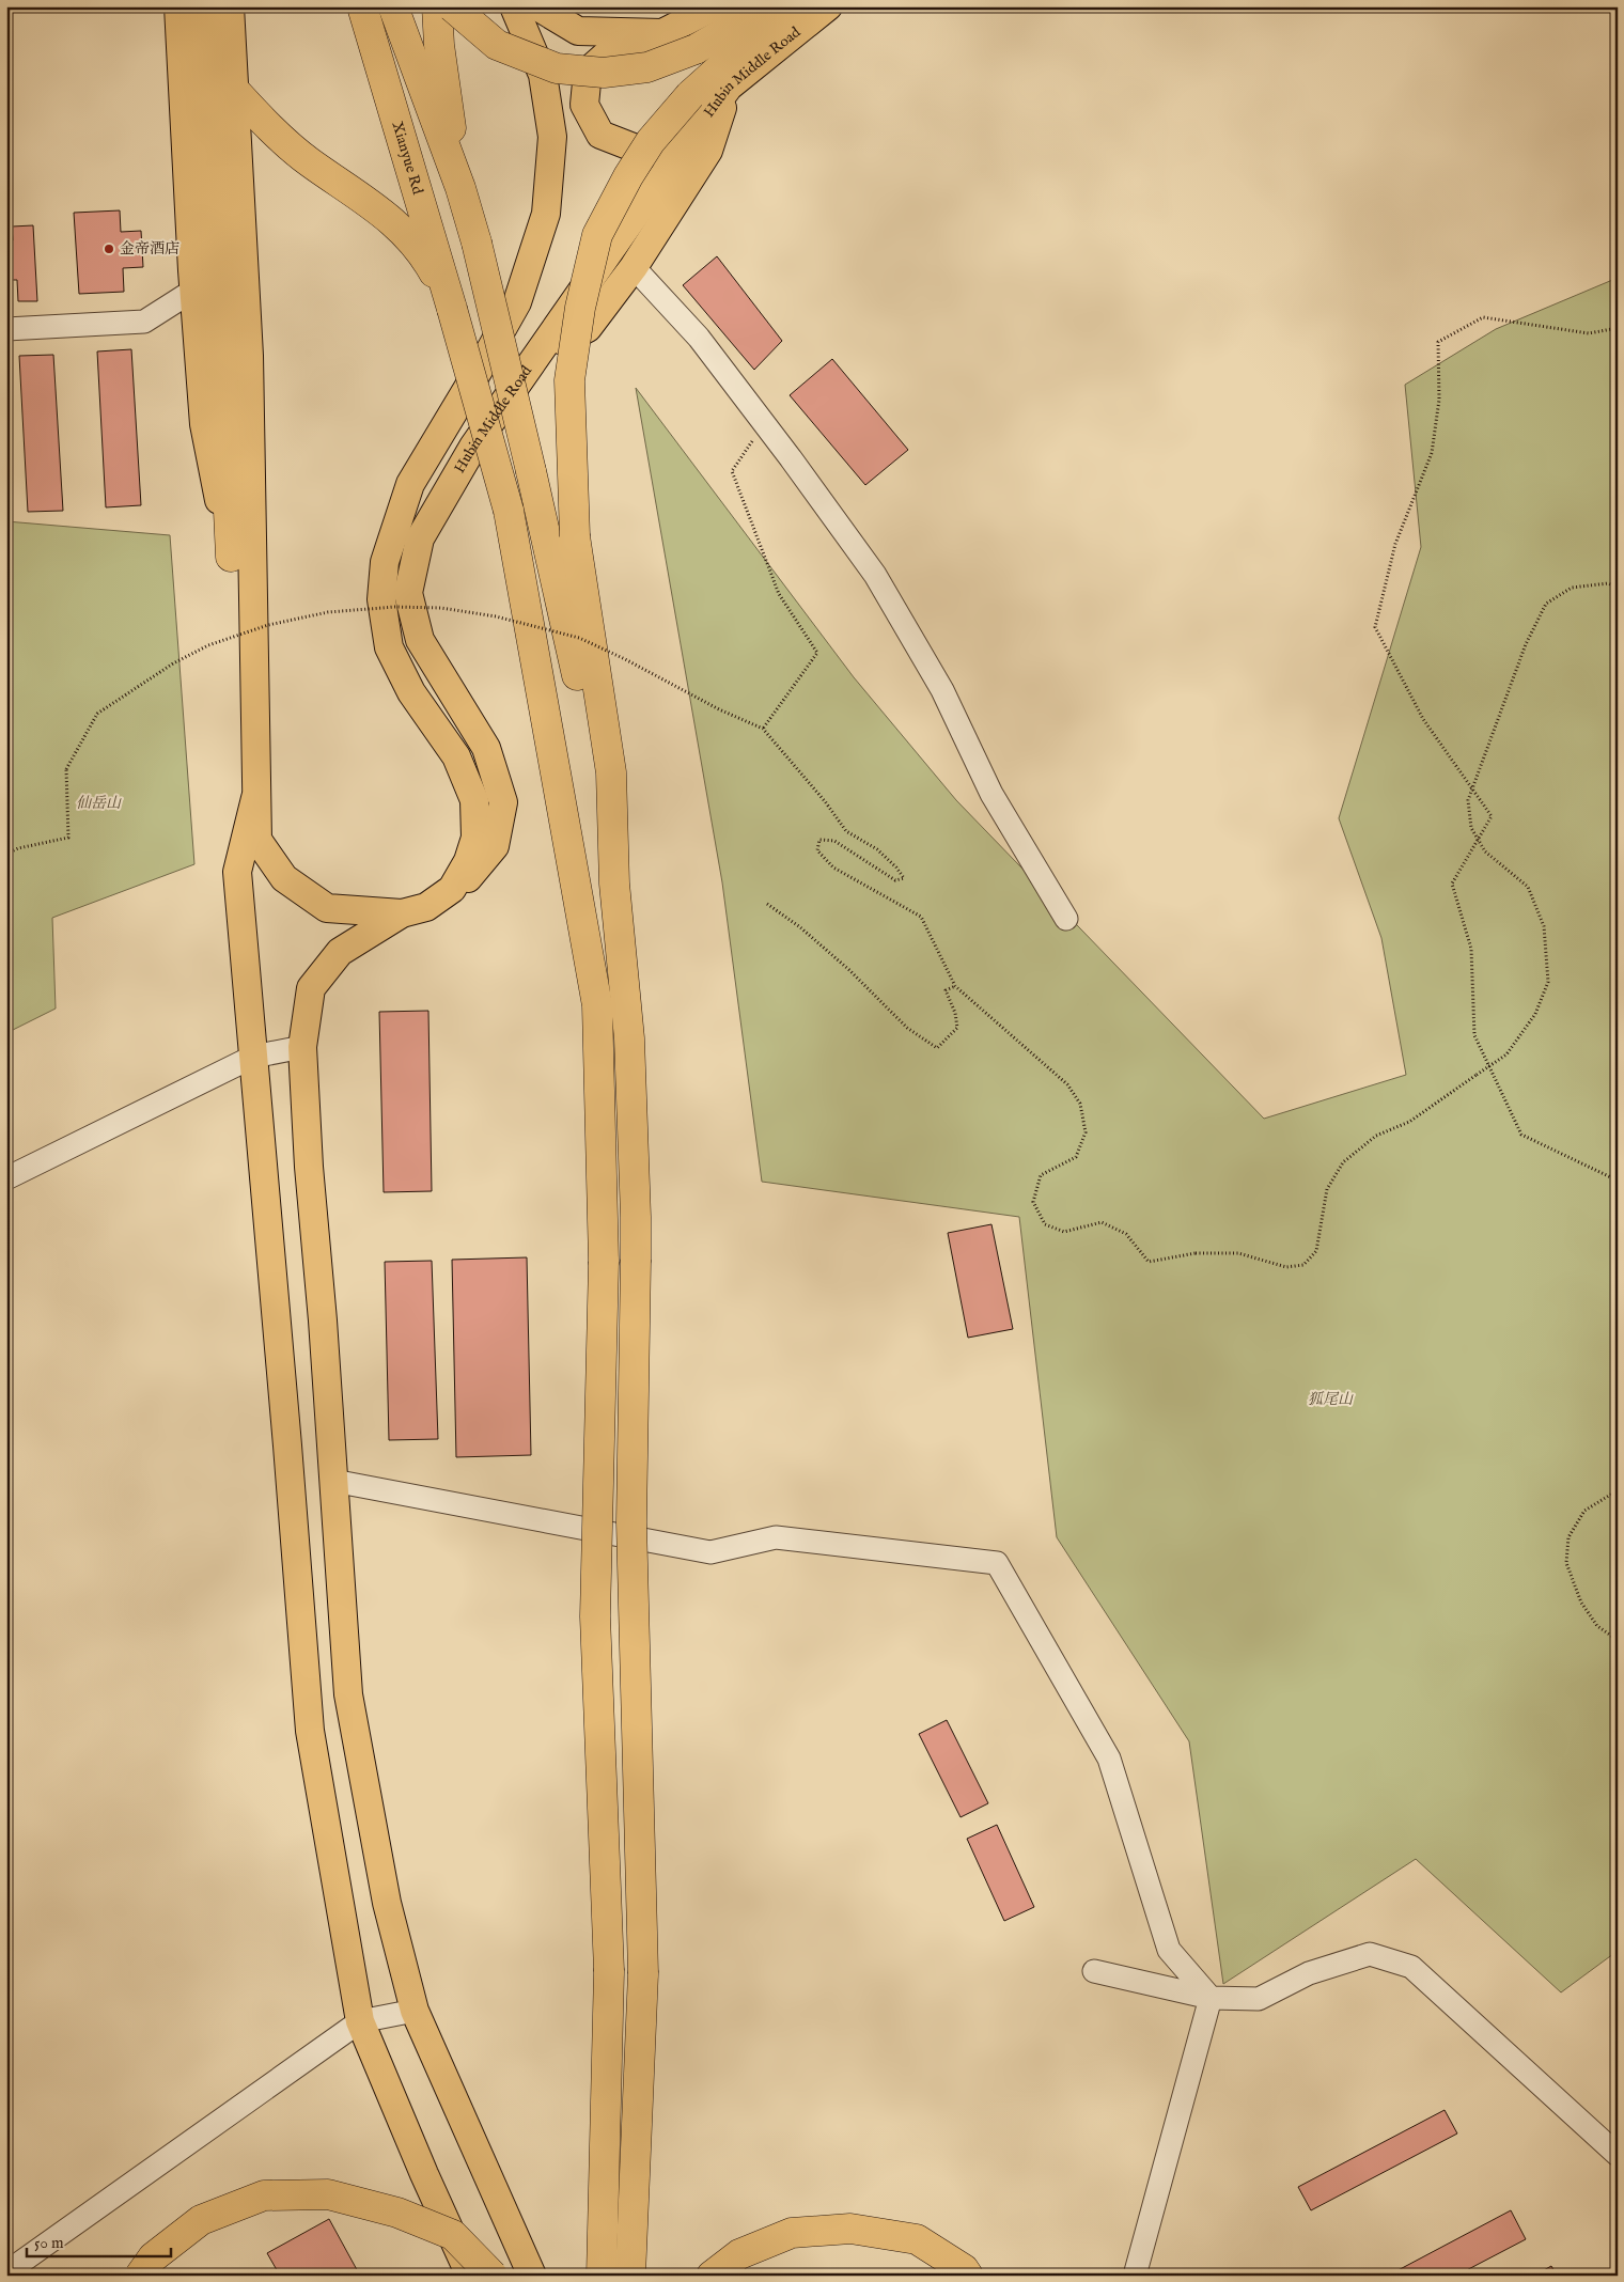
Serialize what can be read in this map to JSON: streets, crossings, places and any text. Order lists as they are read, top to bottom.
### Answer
{
  "streets": {
    "highway": ["Xianyue Rd"],
    "main road": ["Hubin Middle Road"]
  },
  "parks": ["仙岳山", "狐尾山"],
  "places": ["金帝酒店"],
  "scale_bar": "50 m"
}
